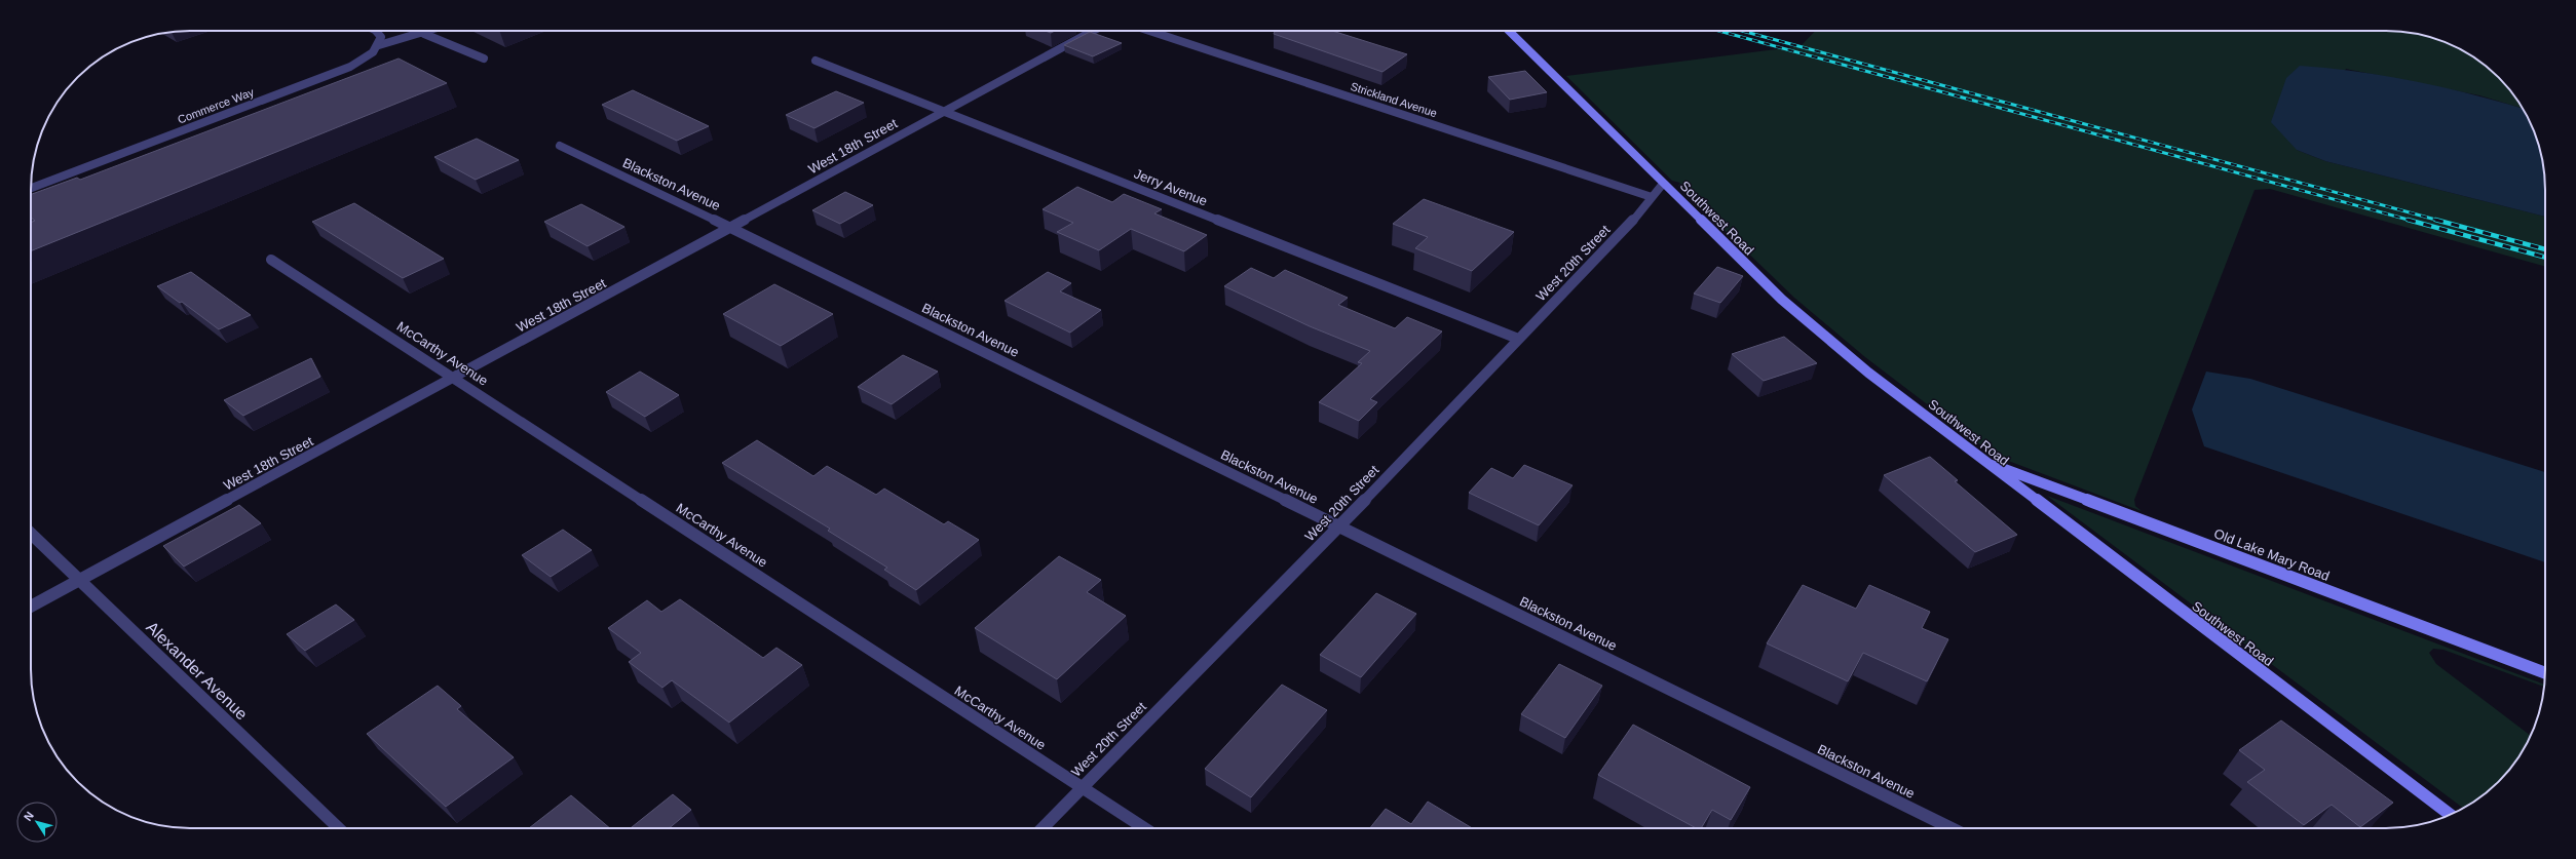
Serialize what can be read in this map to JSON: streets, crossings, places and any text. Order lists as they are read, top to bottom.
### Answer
{
  "streets": {
    "street": [
      "Strickland Avenue",
      "Commerce Way",
      "West 18th Street",
      "Blackston Avenue",
      "Jerry Avenue",
      "Southwest Road",
      "West 20th Street",
      "McCarthy Avenue",
      "Old Lake Mary Road",
      "Alexander Avenue"
    ]
  },
  "crossings": [
    ["Strickland Avenue", "West 20th Street"],
    ["West 18th Street", "Blackston Avenue"],
    ["West 18th Street", "Jerry Avenue"],
    ["West 18th Street", "McCarthy Avenue"],
    ["West 18th Street", "Alexander Avenue"],
    ["Blackston Avenue", "West 20th Street"],
    ["Jerry Avenue", "West 20th Street"],
    ["Southwest Road", "West 20th Street"],
    ["Southwest Road", "Old Lake Mary Road"],
    ["West 20th Street", "McCarthy Avenue"]
  ],
  "north": "top left"
}
